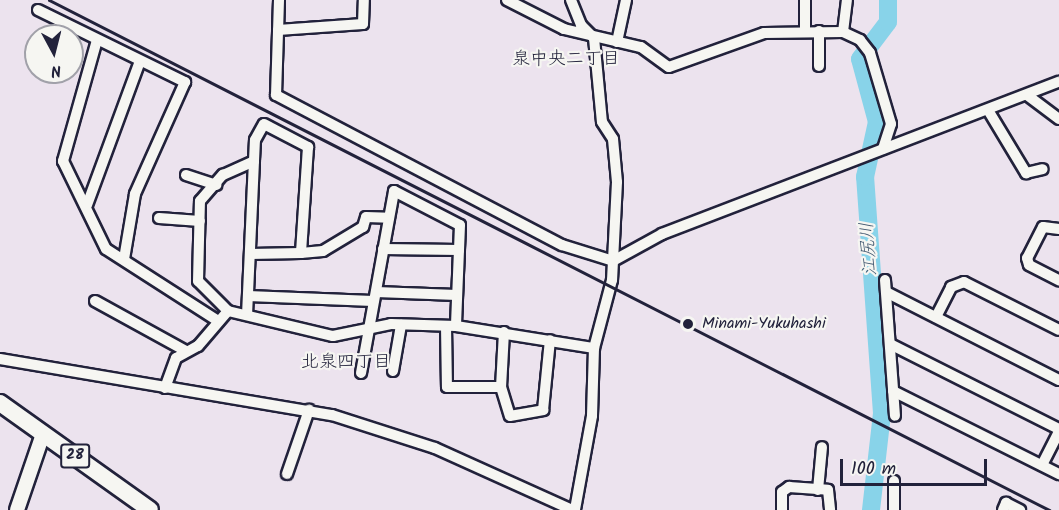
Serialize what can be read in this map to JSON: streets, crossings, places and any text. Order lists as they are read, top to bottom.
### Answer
{
  "streets": {
    "main road": ["28"]
  },
  "districts": ["泉中央二丁目", "北泉四丁目"],
  "water": ["江尻川"],
  "places": ["Minami-Yukuhashi"],
  "scale_bar": "100 m",
  "north": "bottom"
}
